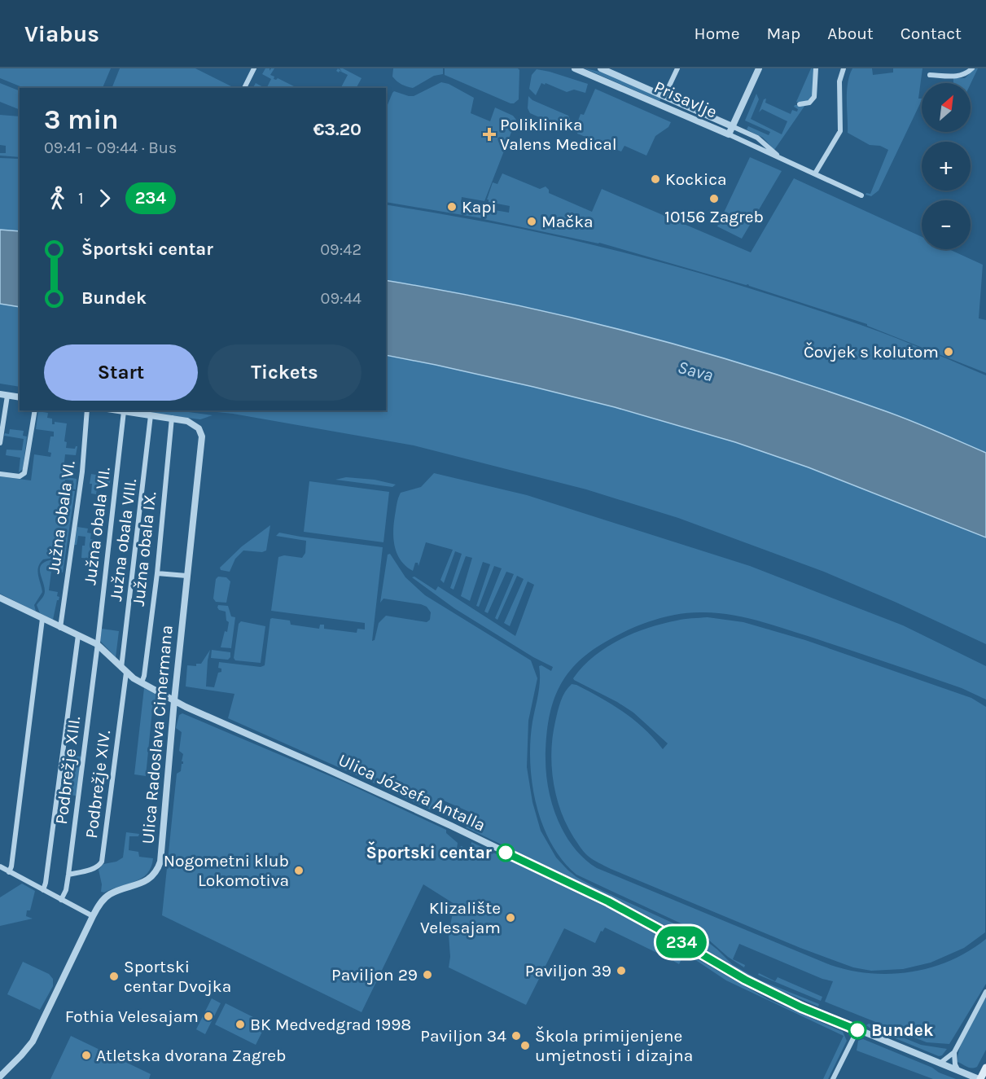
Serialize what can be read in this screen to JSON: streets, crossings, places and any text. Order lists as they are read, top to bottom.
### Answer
{
  "streets": {
    "street": [
      "Prisavlje",
      "Južna obala VI.",
      "Južna obala VII.",
      "Južna obala VIII.",
      "Južna obala IX.",
      "Ulica Radoslava Cimermana",
      "Podbrežje XIII.",
      "Podbrežje XIV.",
      "Ulica Józsefa Antalla"
    ]
  },
  "crossings": [
    ["Južna obala VI.", "Ulica Józsefa Antalla"],
    ["Južna obala VII.", "Ulica Radoslava Cimermana"],
    ["Južna obala VII.", "Podbrežje XIII."],
    ["Južna obala VII.", "Ulica Józsefa Antalla"],
    ["Južna obala VIII.", "Ulica Radoslava Cimermana"],
    ["Južna obala VIII.", "Podbrežje XIV."],
    ["Južna obala VIII.", "Ulica Józsefa Antalla"],
    ["Južna obala IX.", "Ulica Radoslava Cimermana"],
    ["Južna obala IX.", "Ulica Józsefa Antalla"],
    ["Ulica Radoslava Cimermana", "Ulica Józsefa Antalla"],
    ["Podbrežje XIII.", "Podbrežje XIV."],
    ["Podbrežje XIII.", "Ulica Józsefa Antalla"],
    ["Podbrežje XIV.", "Ulica Józsefa Antalla"]
  ],
  "water": ["Sava"],
  "places": {
    "health": ["Poliklinika Valens Medical"],
    "other": [
      "Kockica",
      "10156 Zagreb",
      "Kapi",
      "Mačka",
      "Čovjek s kolutom",
      "Športski centar",
      "Nogometni klub Lokomotiva",
      "Klizalište Velesajam",
      "Paviljon 39",
      "Paviljon 29",
      "Sportski centar Dvojka",
      "Fothia Velesajam",
      "BK Medvedgrad 1998",
      "Bundek",
      "Paviljon 34",
      "Škola primijenjene umjetnosti i dizajna",
      "Atletska dvorana Zagreb"
    ]
  },
  "lines": ["bus line 234"],
  "north": "top right",
  "page": {
    "header": "Viabus",
    "nav": [
      "Home",
      "Map",
      "About",
      "Contact"
    ],
    "on_map": "234",
    "map_buttons": ["+", "−"],
    "heading": ["3 min", "09:41 – 09:44 · Bus", "€3.20"],
    "legs": ["1", "234"],
    "list": [
      {
        "name": "Športski centar",
        "value": "09:42"
      },
      {
        "name": "Bundek",
        "value": "09:44"
      }
    ],
    "buttons": ["Start", "Tickets"]
  }
}
